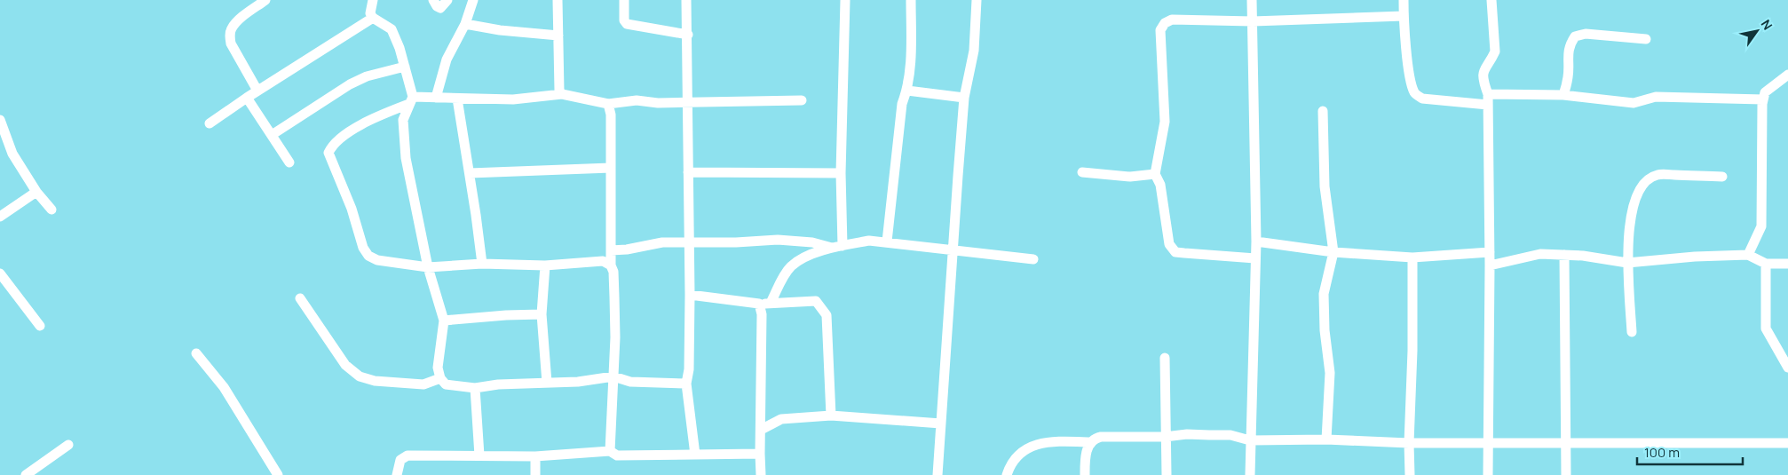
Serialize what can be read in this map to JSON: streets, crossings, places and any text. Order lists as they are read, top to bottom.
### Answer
{
  "scale_bar": "100 m",
  "north": "top right"
}
